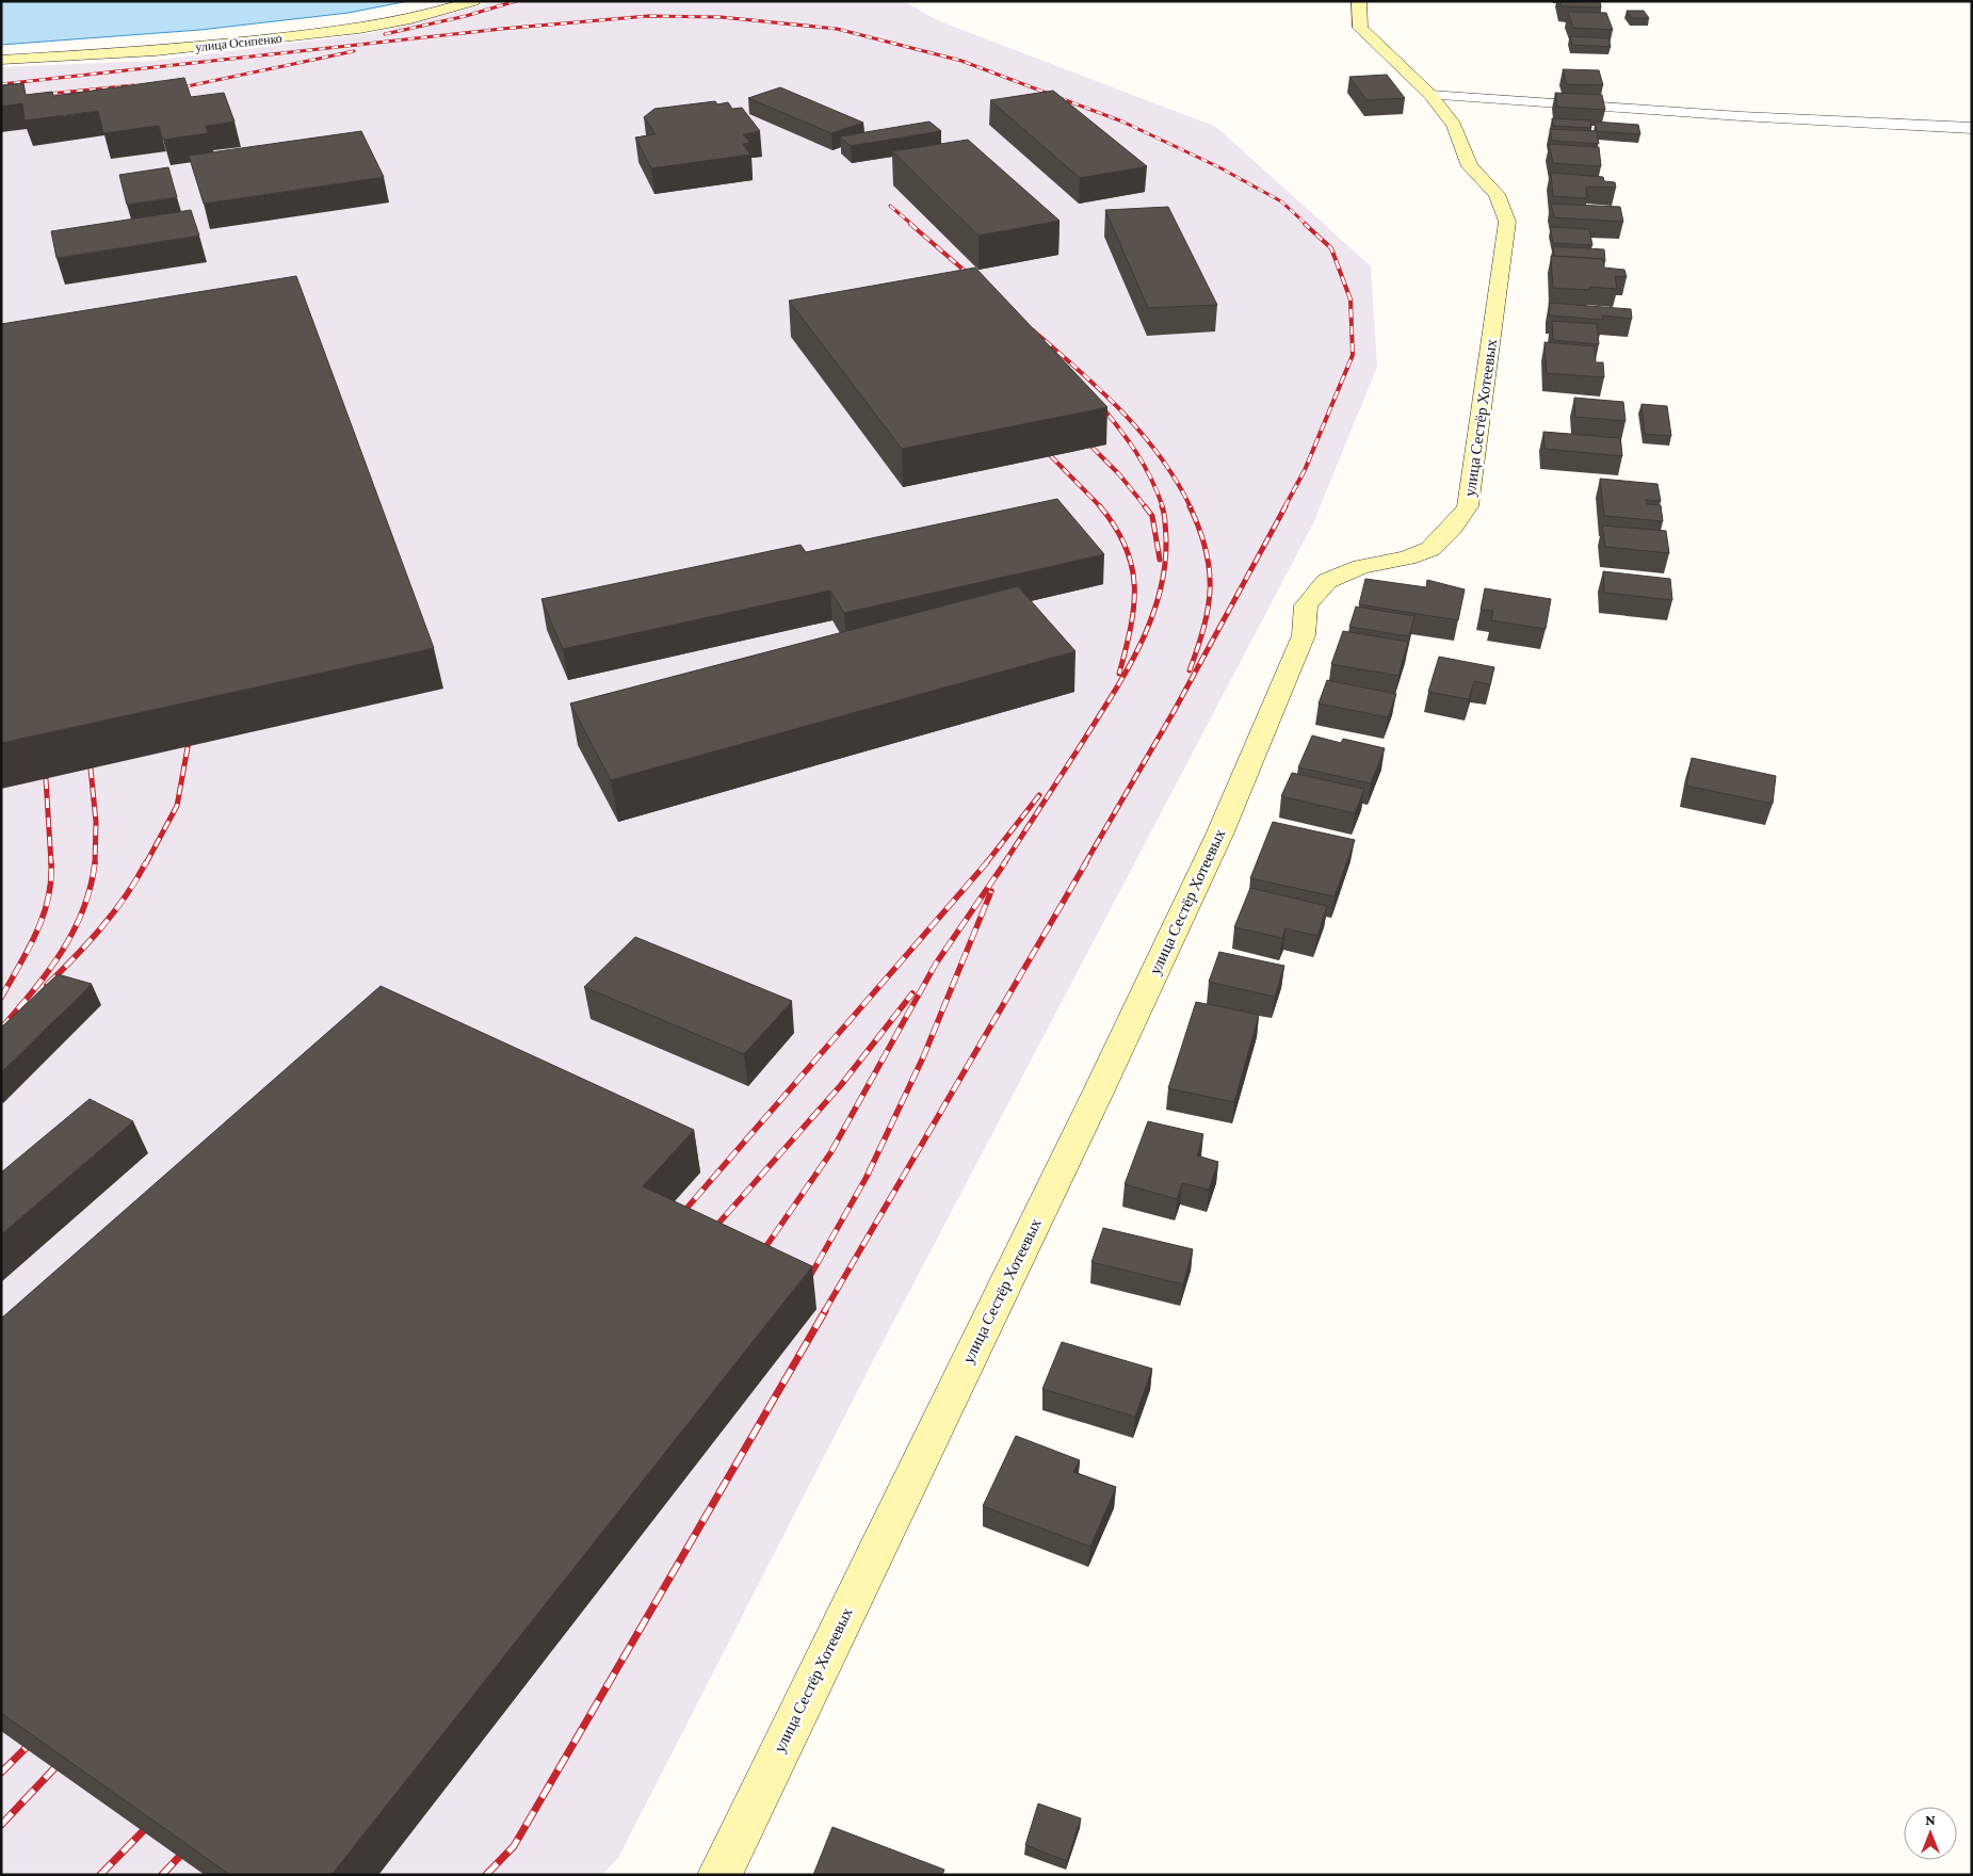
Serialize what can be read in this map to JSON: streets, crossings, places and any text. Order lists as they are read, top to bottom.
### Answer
{
  "streets": {
    "street": ["улица Осипенко", "улица Сестёр Хотеевых"]
  },
  "north": "top"
}
